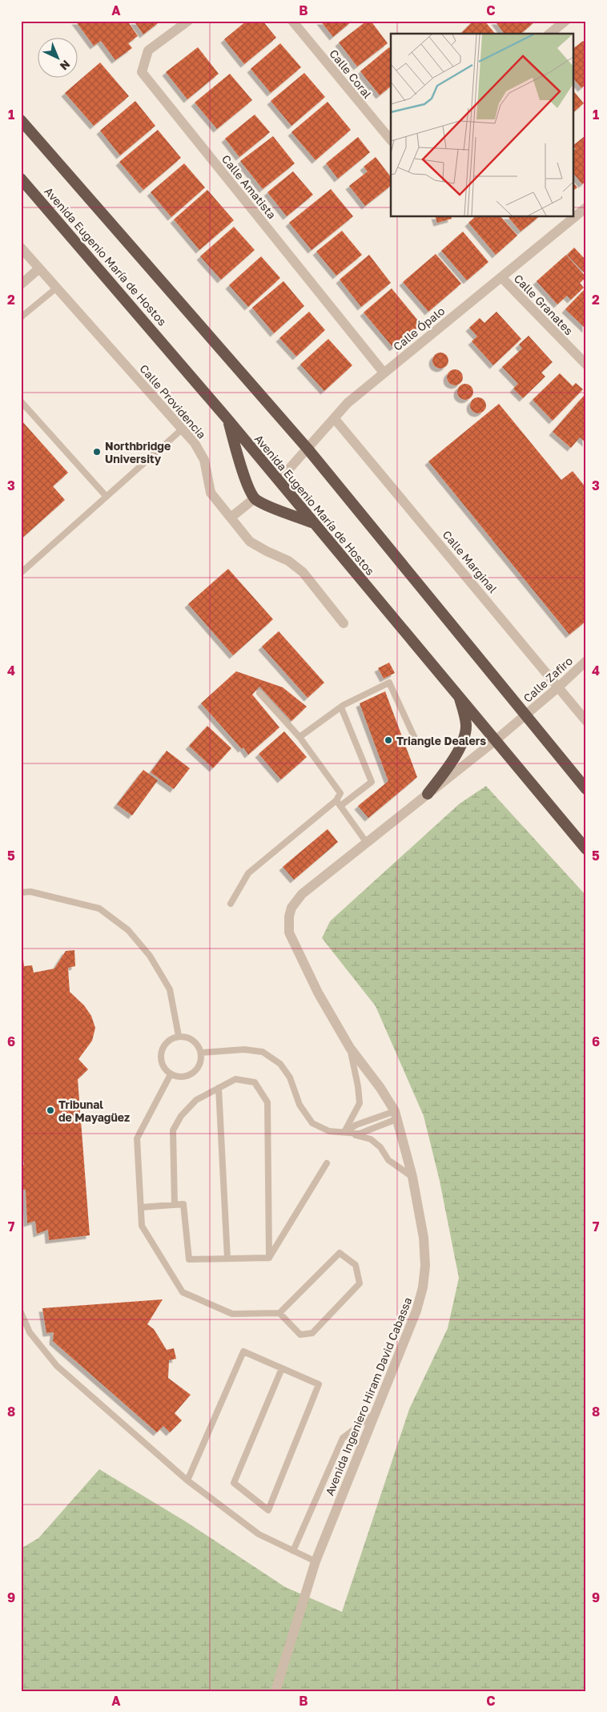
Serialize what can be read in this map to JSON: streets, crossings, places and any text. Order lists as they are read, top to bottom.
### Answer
{
  "streets": {
    "highway": ["Avenida Eugenio María de Hostos"],
    "street": [
      "Calle Coral",
      "Calle Amatista",
      "Calle Granates",
      "Calle Ópalo",
      "Calle Providencia",
      "Calle Marginal",
      "Calle Zafiro",
      "Avenida Ingeniero Hiram David Cabassa"
    ]
  },
  "crossings": [
    ["Calle Amatista", "Calle Ópalo"],
    ["Avenida Eugenio María de Hostos", "Calle Ópalo"],
    ["Avenida Eugenio María de Hostos", "Avenida Ingeniero Hiram David Cabassa"],
    ["Calle Granates", "Calle Ópalo"],
    ["Calle Ópalo", "Calle Marginal"],
    ["Calle Marginal", "Calle Zafiro"],
    ["Calle Zafiro", "Avenida Ingeniero Hiram David Cabassa"]
  ],
  "places": ["Northbridge University", "Triangle Dealers", "Tribunal de Mayagüez"],
  "north": "bottom right",
  "grid": {
    "columns": ["A", "B", "C"],
    "rows": [
      "1",
      "2",
      "3",
      "4",
      "5",
      "6",
      "7",
      "8",
      "9"
    ]
  }
}
